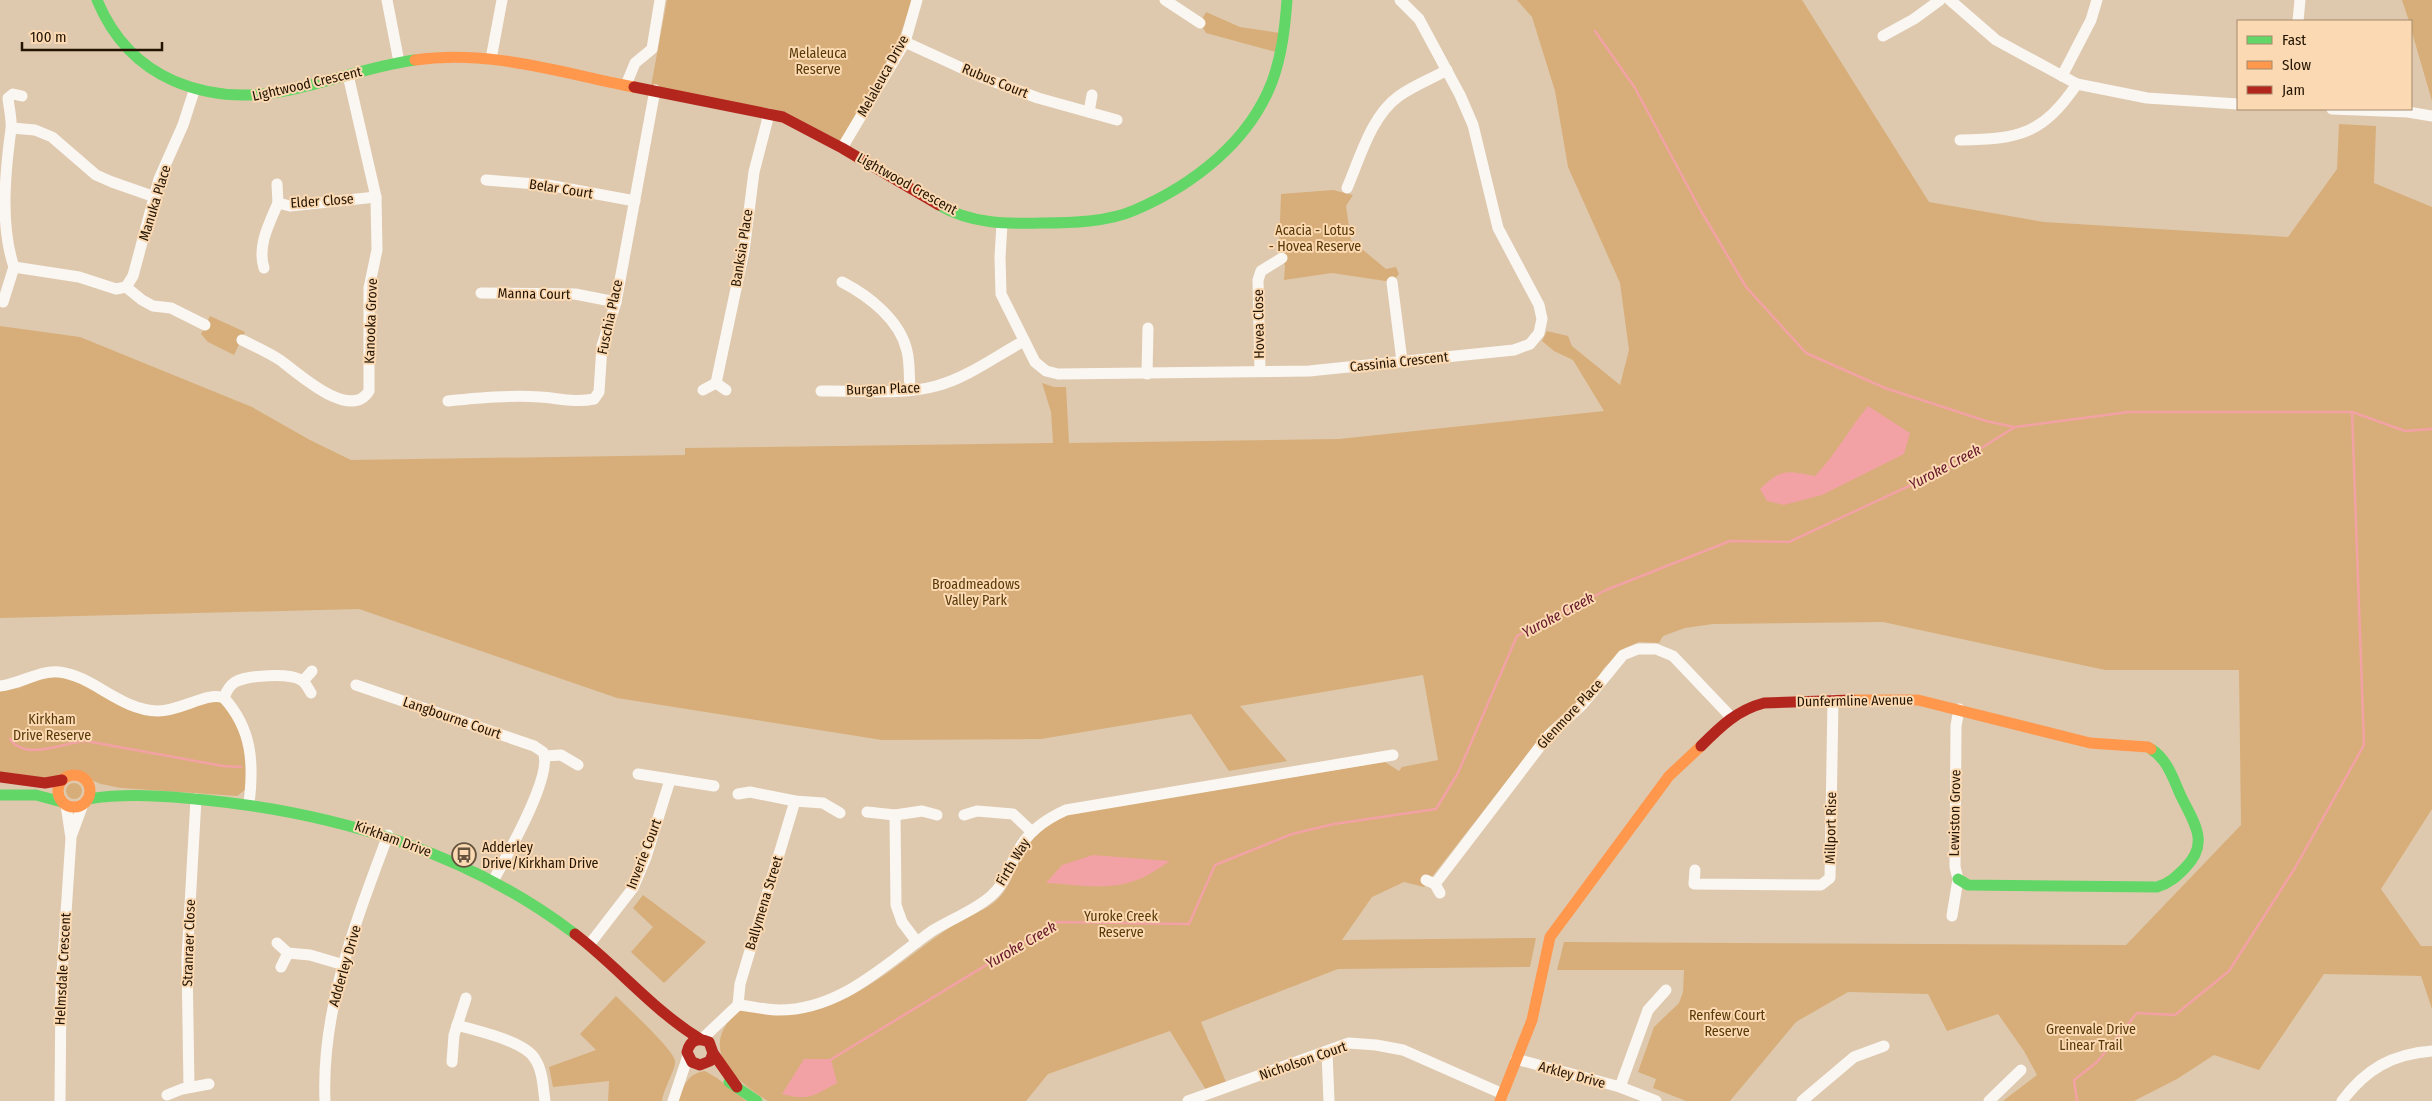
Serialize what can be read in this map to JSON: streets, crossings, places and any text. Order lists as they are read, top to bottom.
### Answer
{
  "streets": {
    "street": [
      "Melaleuca Drive",
      "Rubus Court",
      "Lightwood Crescent",
      "Belar Court",
      "Elder Close",
      "Manuka Place",
      "Banksia Place",
      "Manna Court",
      "Fuschia Place",
      "Kanooka Grove",
      "Hovea Close",
      "Cassinia Crescent",
      "Burgan Place",
      "Dunfermline Avenue",
      "Glenmore Place",
      "Langbourne Court",
      "Lewiston Grove",
      "Millport Rise",
      "Kirkham Drive",
      "Inverie Court",
      "Firth Way",
      "Ballymena Street",
      "Stranraer Close",
      "Adderley Drive",
      "Helmsdale Crescent",
      "Nicholson Court",
      "Arkley Drive"
    ]
  },
  "crossings": [
    ["Melaleuca Drive", "Rubus Court"],
    ["Melaleuca Drive", "Lightwood Crescent"],
    ["Lightwood Crescent", "Manuka Place"],
    ["Lightwood Crescent", "Banksia Place"],
    ["Lightwood Crescent", "Fuschia Place"],
    ["Lightwood Crescent", "Kanooka Grove"],
    ["Lightwood Crescent", "Cassinia Crescent"],
    ["Belar Court", "Fuschia Place"],
    ["Elder Close", "Kanooka Grove"],
    ["Manna Court", "Fuschia Place"],
    ["Hovea Close", "Cassinia Crescent"],
    ["Cassinia Crescent", "Burgan Place"],
    ["Dunfermline Avenue", "Glenmore Place"],
    ["Dunfermline Avenue", "Lewiston Grove"],
    ["Dunfermline Avenue", "Millport Rise"],
    ["Dunfermline Avenue", "Nicholson Court"],
    ["Dunfermline Avenue", "Arkley Drive"],
    ["Kirkham Drive", "Inverie Court"],
    ["Kirkham Drive", "Stranraer Close"],
    ["Kirkham Drive", "Adderley Drive"],
    ["Kirkham Drive", "Helmsdale Crescent"],
    ["Firth Way", "Ballymena Street"]
  ],
  "water": ["Yuroke Creek"],
  "parks": [
    "Melaleuca Reserve",
    "Acacia - Lotus - Hovea Reserve",
    "Broadmeadows Valley Park",
    "Kirkham Drive Reserve",
    "Yuroke Creek Reserve",
    "Renfew Court Reserve",
    "Greenvale Drive Linear Trail"
  ],
  "places": {
    "bus stop": ["Adderley Drive/Kirkham Drive"]
  },
  "legend": ["Fast", "Slow", "Jam"],
  "scale_bar": "100 m"
}
